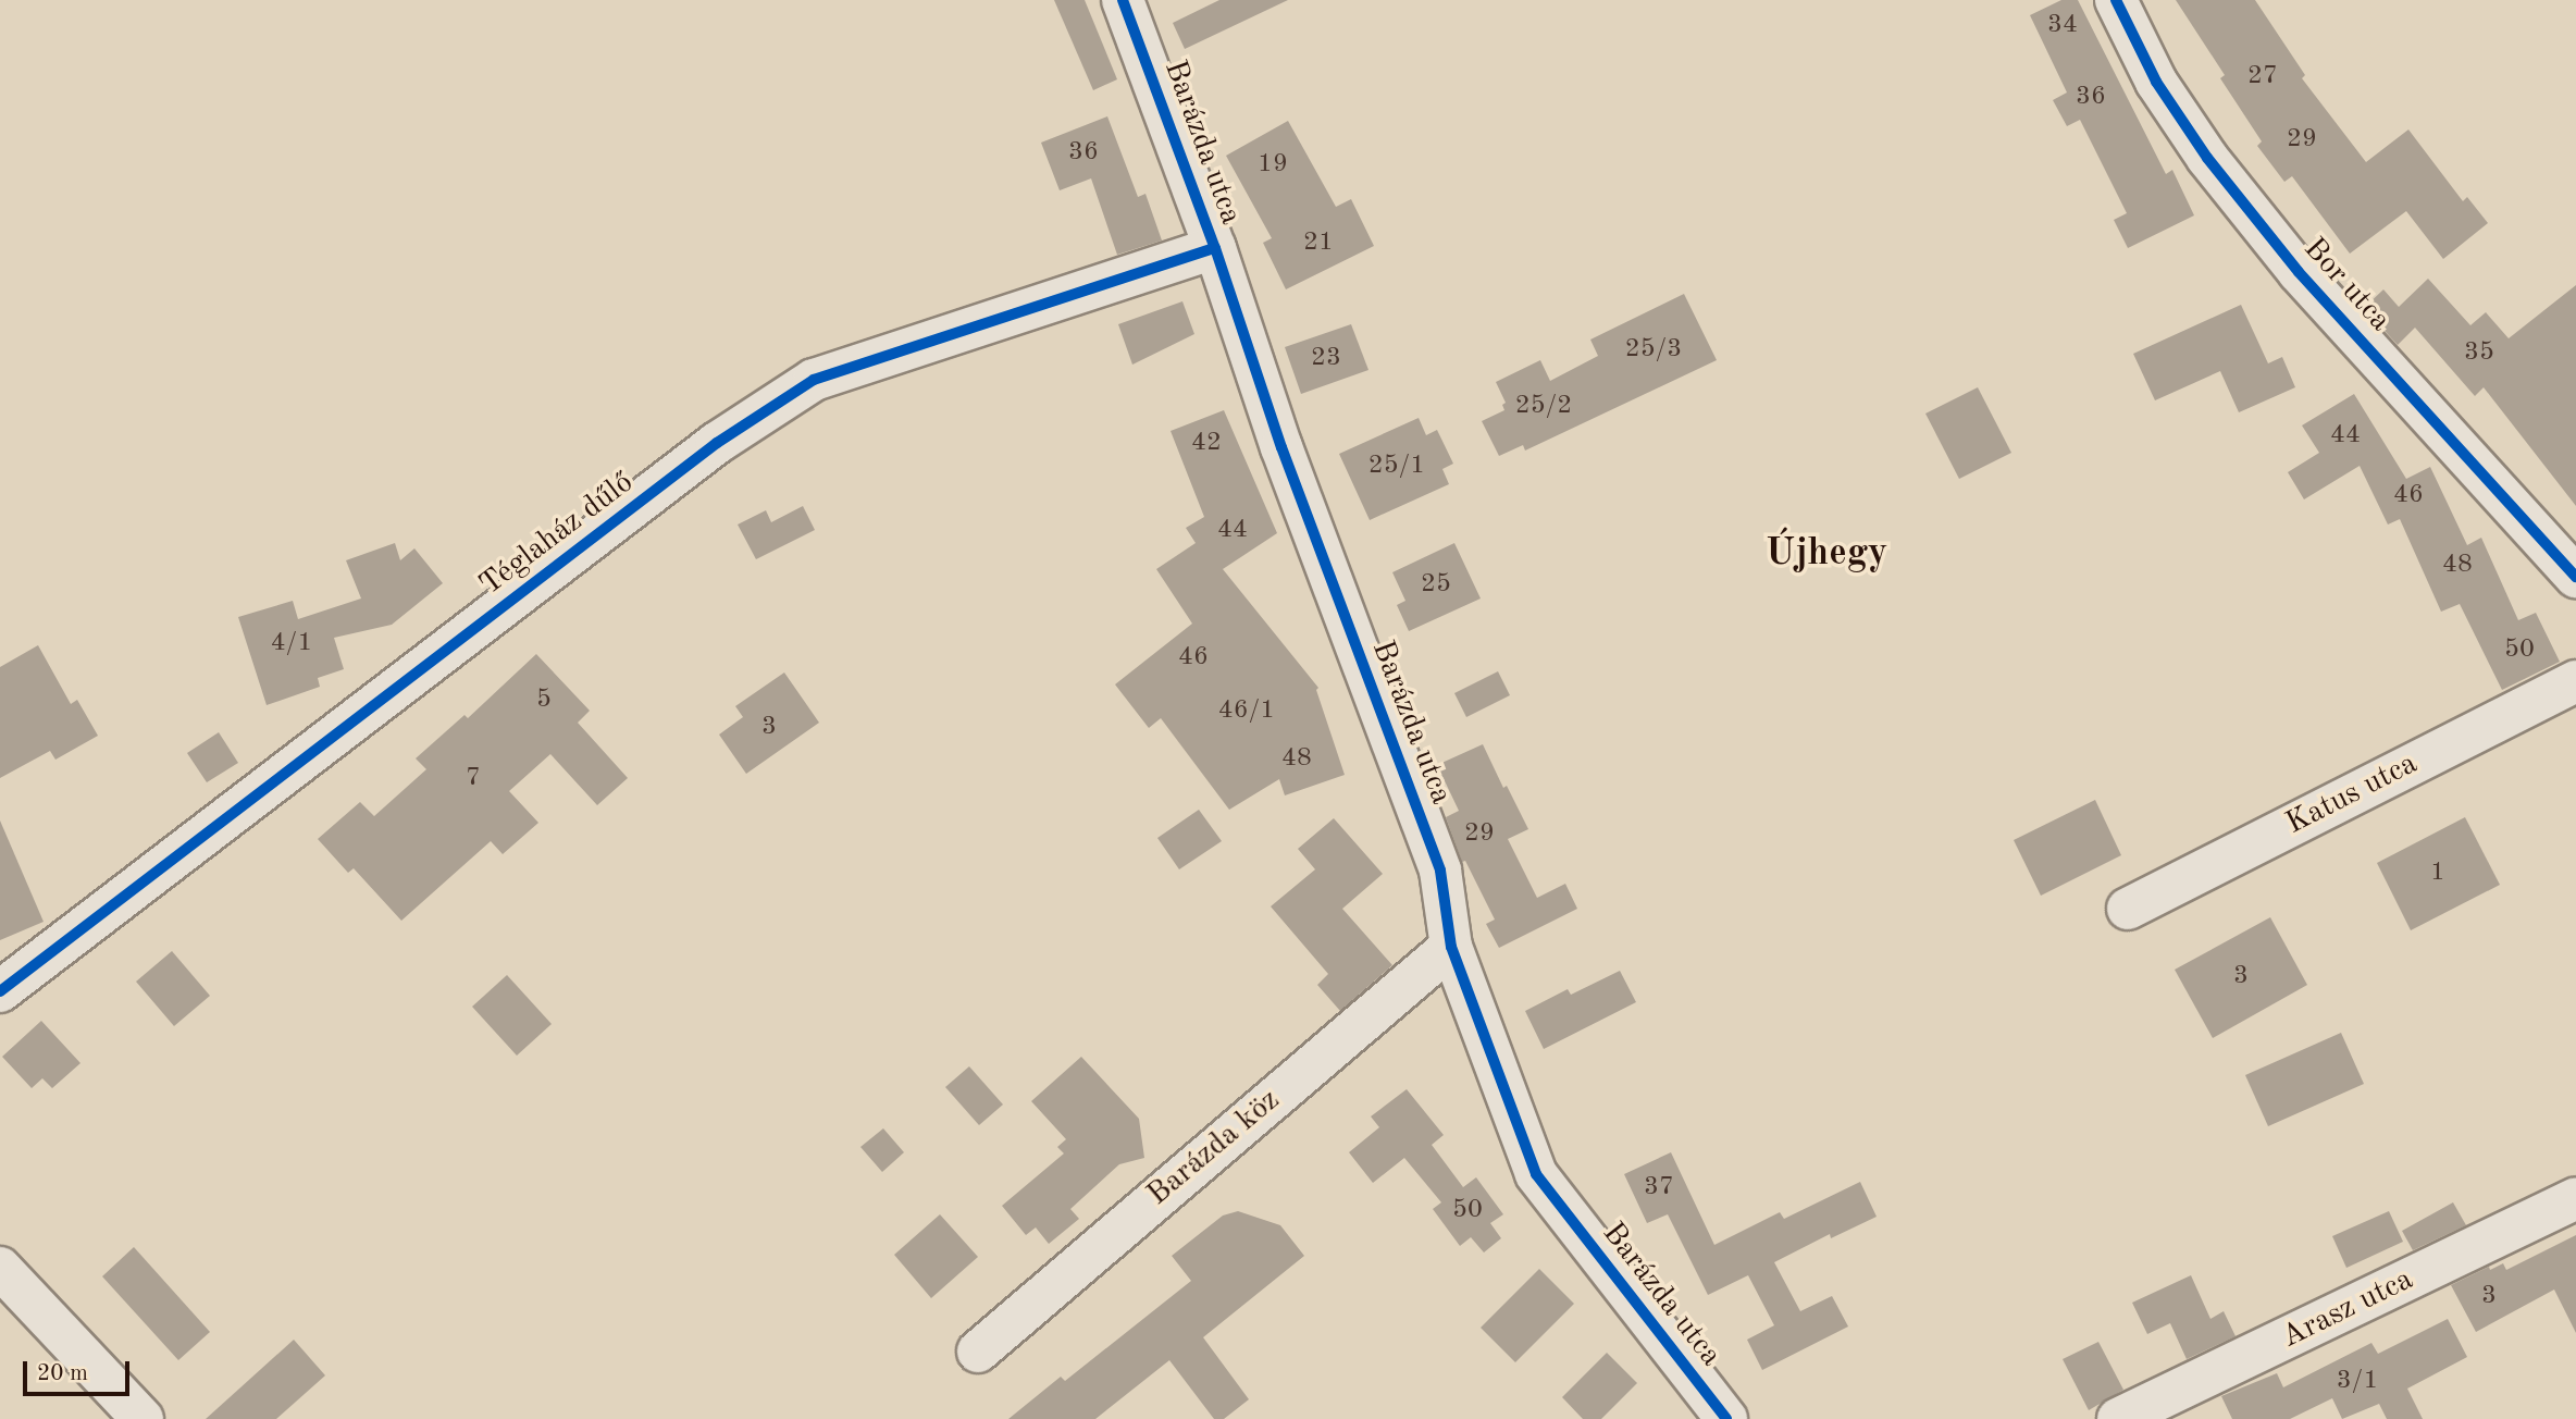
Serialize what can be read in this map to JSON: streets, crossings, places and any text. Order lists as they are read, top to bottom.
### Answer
{
  "streets": {
    "street": [
      "Barázda utca",
      "Bor utca",
      "Téglaház dűlő",
      "Katus utca",
      "Barázda köz",
      "Arasz utca"
    ]
  },
  "crossings": [
    ["Barázda utca", "Téglaház dűlő"],
    ["Barázda utca", "Barázda köz"]
  ],
  "districts": ["Újhegy"],
  "house_numbers": [
    "34",
    "27",
    "36",
    "29",
    "36",
    "19",
    "21",
    "25/3",
    "35",
    "23",
    "25/2",
    "44",
    "42",
    "25/1",
    "46",
    "44",
    "48",
    "25",
    "4/1",
    "50",
    "46",
    "5",
    "46/1",
    "3",
    "48",
    "7",
    "29",
    "1",
    "3",
    "37",
    "50",
    "3",
    "3/1"
  ],
  "scale_bar": "20 m"
}
